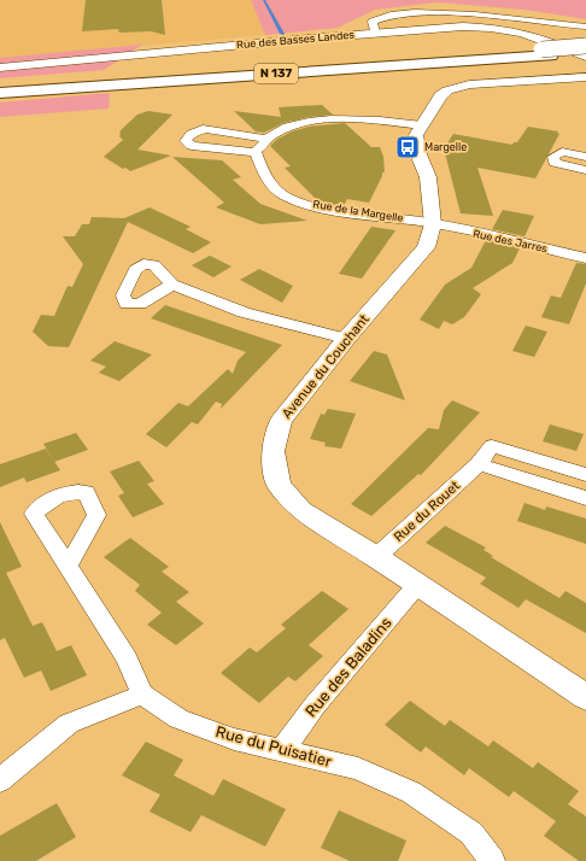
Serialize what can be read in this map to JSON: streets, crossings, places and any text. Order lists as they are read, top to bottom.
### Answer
{
  "streets": {
    "highway": ["N 137"],
    "street": [
      "Rue des Basses Landes",
      "Rue de la Margelle",
      "Rue des Jarres",
      "Avenue du Couchant",
      "Rue du Rouet",
      "Rue des Baladins",
      "Rue du Puisatier"
    ]
  },
  "crossings": [
    ["Rue de la Margelle", "Rue des Jarres"],
    ["Rue de la Margelle", "Avenue du Couchant"],
    ["Rue des Jarres", "Avenue du Couchant"],
    ["Avenue du Couchant", "Rue du Rouet"],
    ["Avenue du Couchant", "Rue des Baladins"],
    ["Rue des Baladins", "Rue du Puisatier"]
  ],
  "places": {
    "bus stop": ["Margelle"]
  }
}
